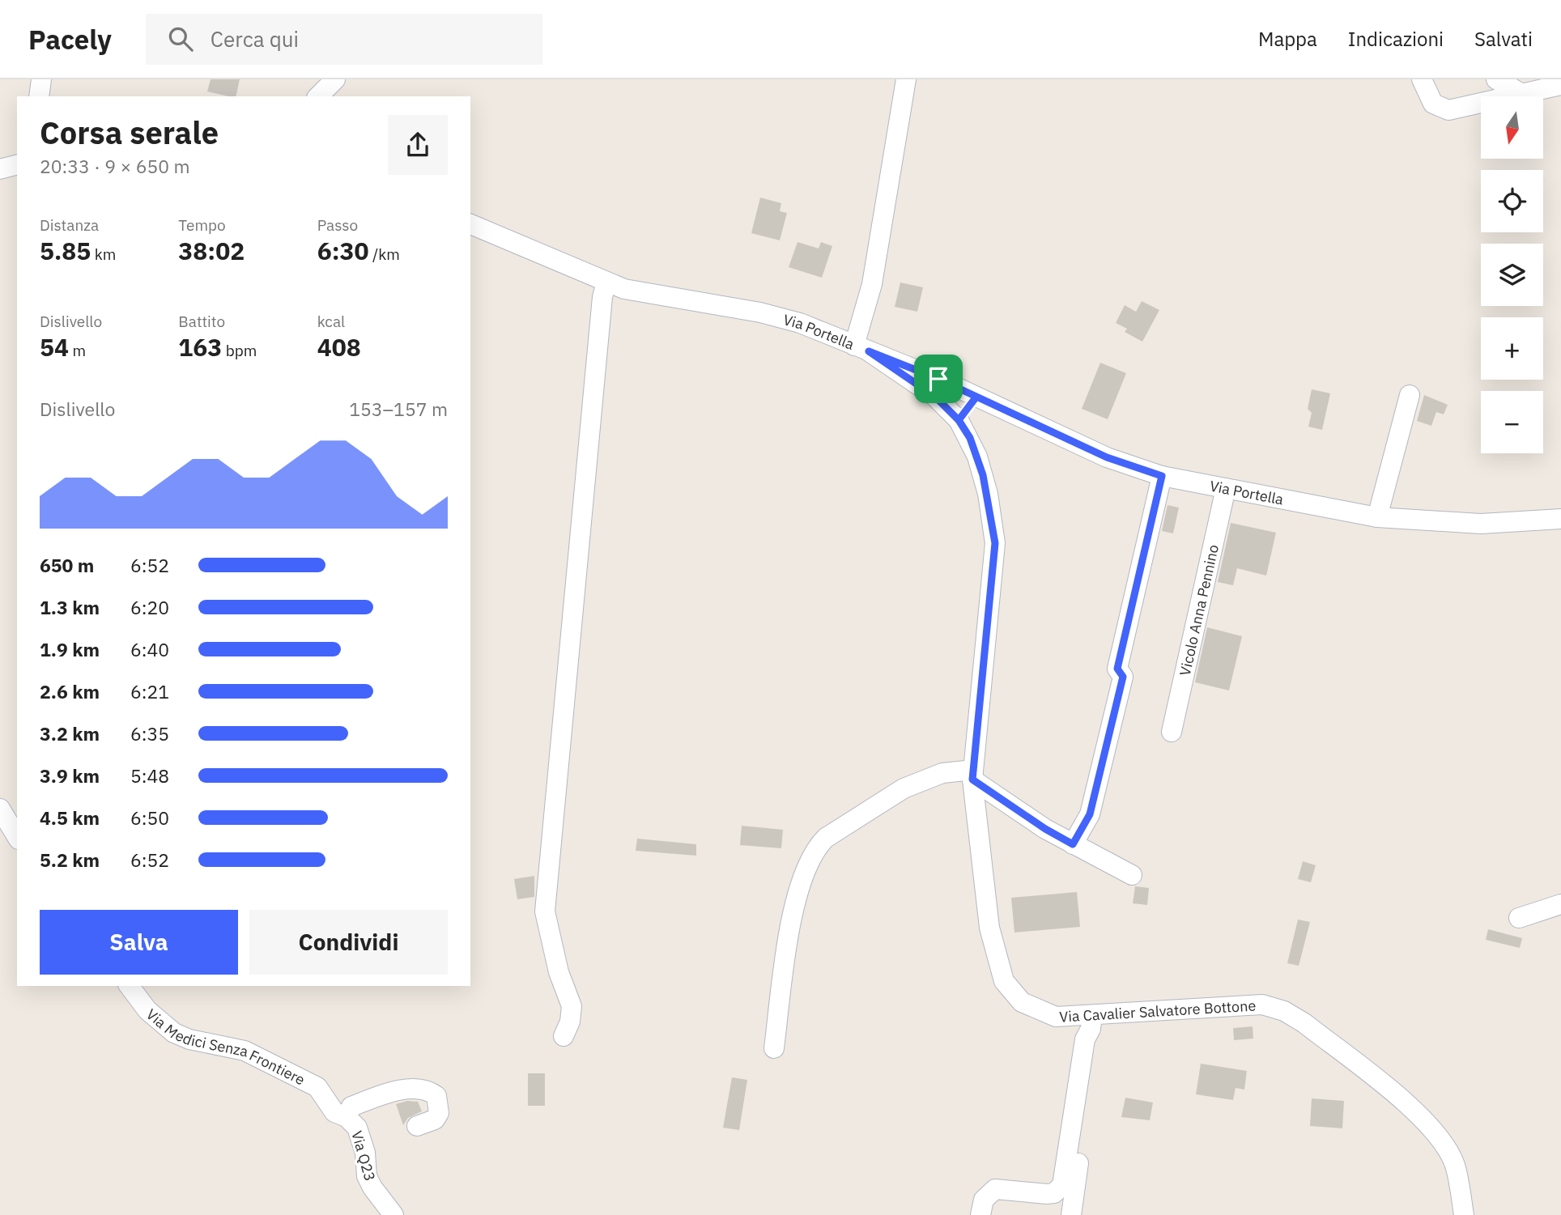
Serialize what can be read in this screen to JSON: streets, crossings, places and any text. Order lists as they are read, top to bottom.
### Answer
{
  "streets": {
    "street": [
      "Via Portella",
      "Vicolo Anna Pennino",
      "Via Cavalier Salvatore Bottone",
      "Via Medici Senza Frontiere",
      "Via Q23"
    ]
  },
  "crossings": [
    ["Via Portella", "Vicolo Anna Pennino"],
    ["Via Portella", "Via Cavalier Salvatore Bottone"],
    ["Via Medici Senza Frontiere", "Via Q23"]
  ],
  "north": "bottom",
  "page": {
    "header": "Pacely",
    "search": "Cerca qui",
    "nav": ["Mappa", "Indicazioni", "Salvati"],
    "map_buttons": ["+", "−"],
    "heading": ["Corsa serale", "20:33 · 9 × 650 m"],
    "stats": [
      ["Distanza", "5.85 km"],
      ["Tempo", "38:02"],
      ["Passo", "6:30 /km"],
      ["Dislivello", "54 m"],
      ["Battito", "163 bpm"],
      ["kcal", "408"]
    ],
    "chart": ["Dislivello", "153–157 m"],
    "list": [
      {
        "name": "650 m",
        "note": "6:52"
      },
      {
        "name": "1.3 km",
        "note": "6:20"
      },
      {
        "name": "1.9 km",
        "note": "6:40"
      },
      {
        "name": "2.6 km",
        "note": "6:21"
      },
      {
        "name": "3.2 km",
        "note": "6:35"
      },
      {
        "name": "3.9 km",
        "note": "5:48"
      },
      {
        "name": "4.5 km",
        "note": "6:50"
      },
      {
        "name": "5.2 km",
        "note": "6:52"
      }
    ],
    "buttons": ["Salva", "Condividi"]
  }
}
